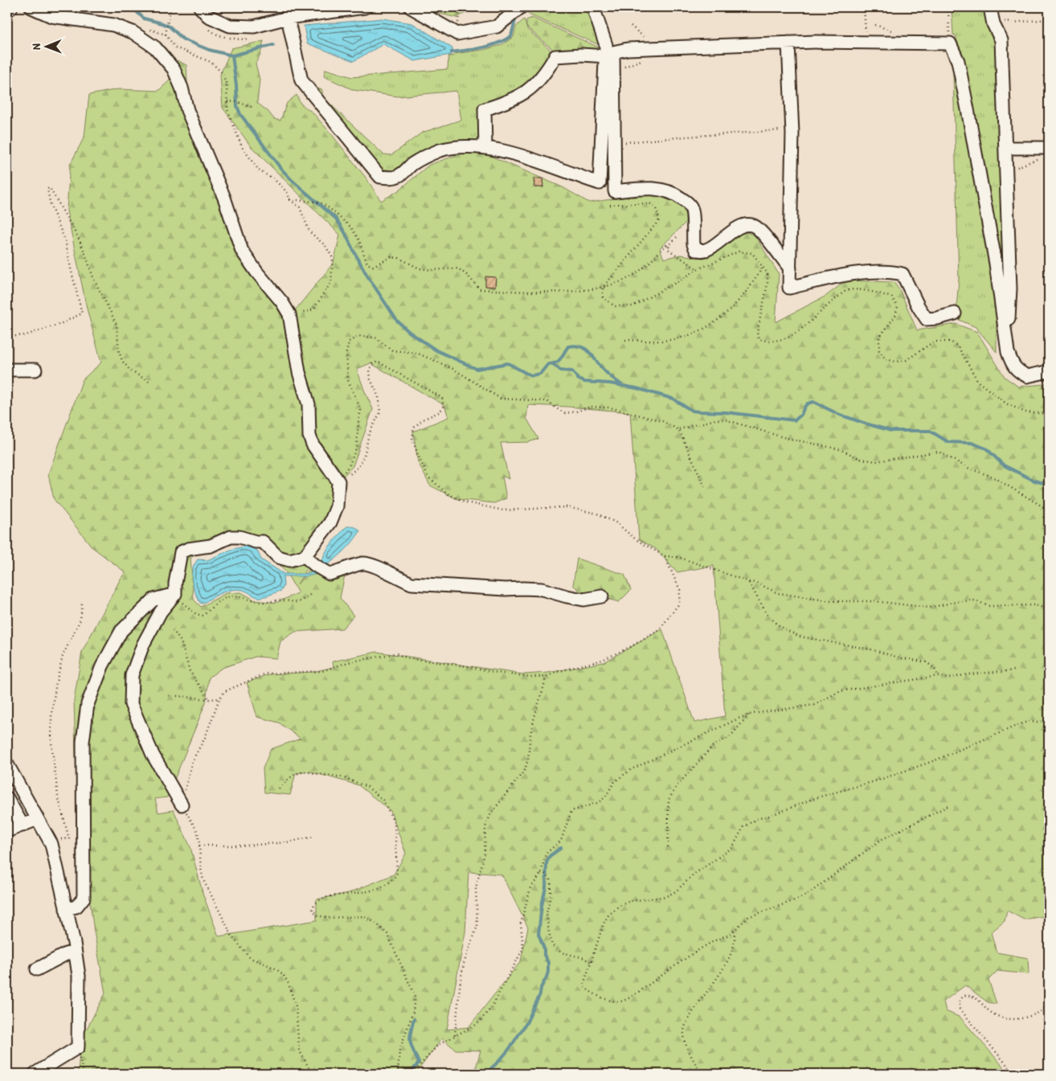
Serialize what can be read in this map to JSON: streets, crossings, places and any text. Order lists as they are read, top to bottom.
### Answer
{
  "north": "left"
}
